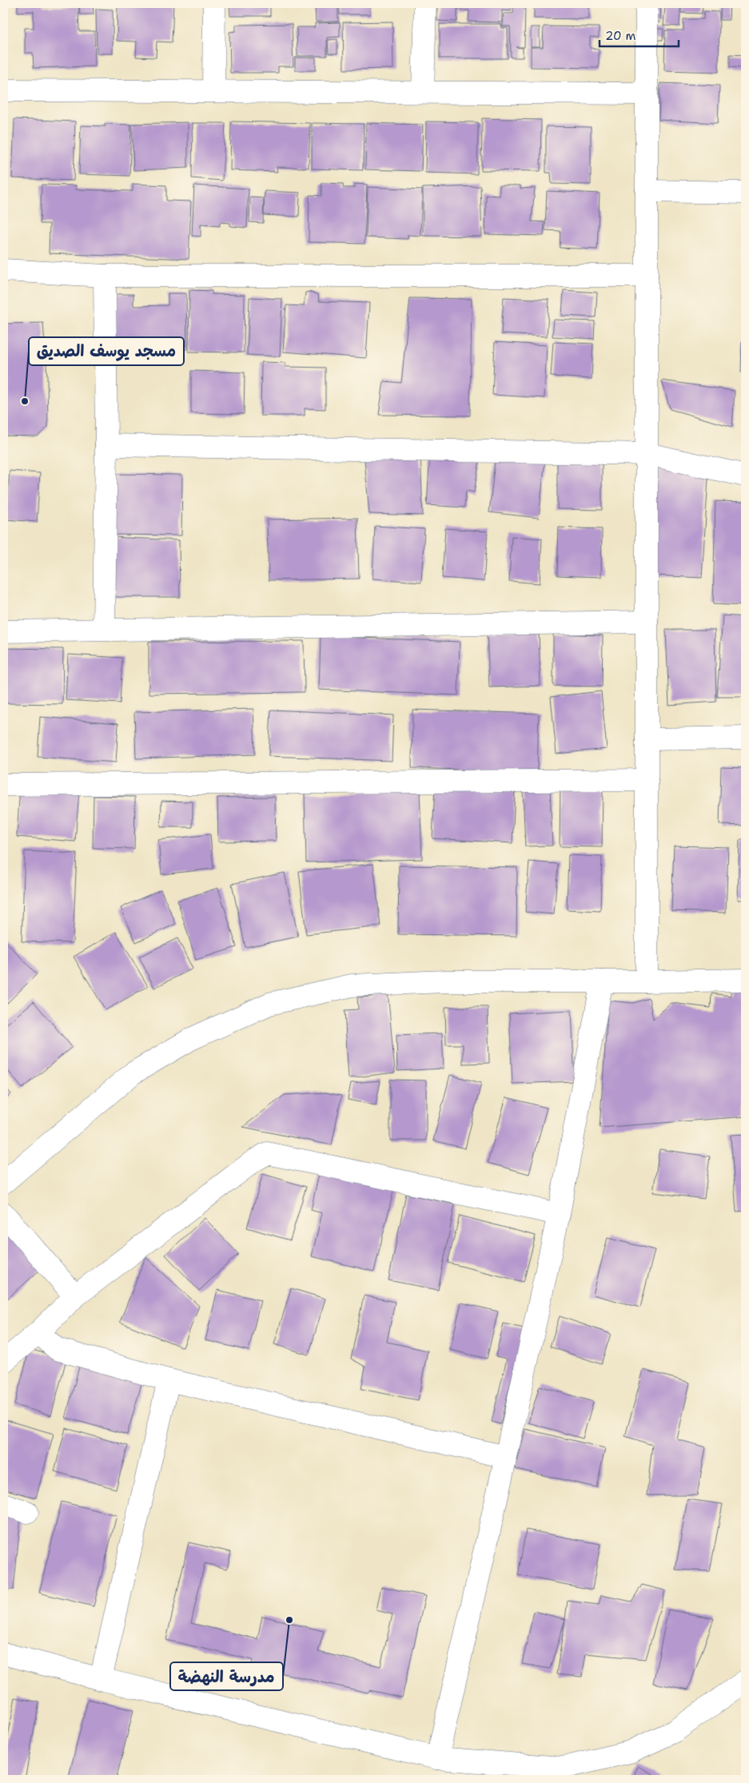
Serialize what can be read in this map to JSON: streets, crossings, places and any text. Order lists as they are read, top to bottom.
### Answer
{
  "places": ["مسجد يوسف الصديق", "مدرسة النهضة"],
  "scale_bar": "20 m"
}
